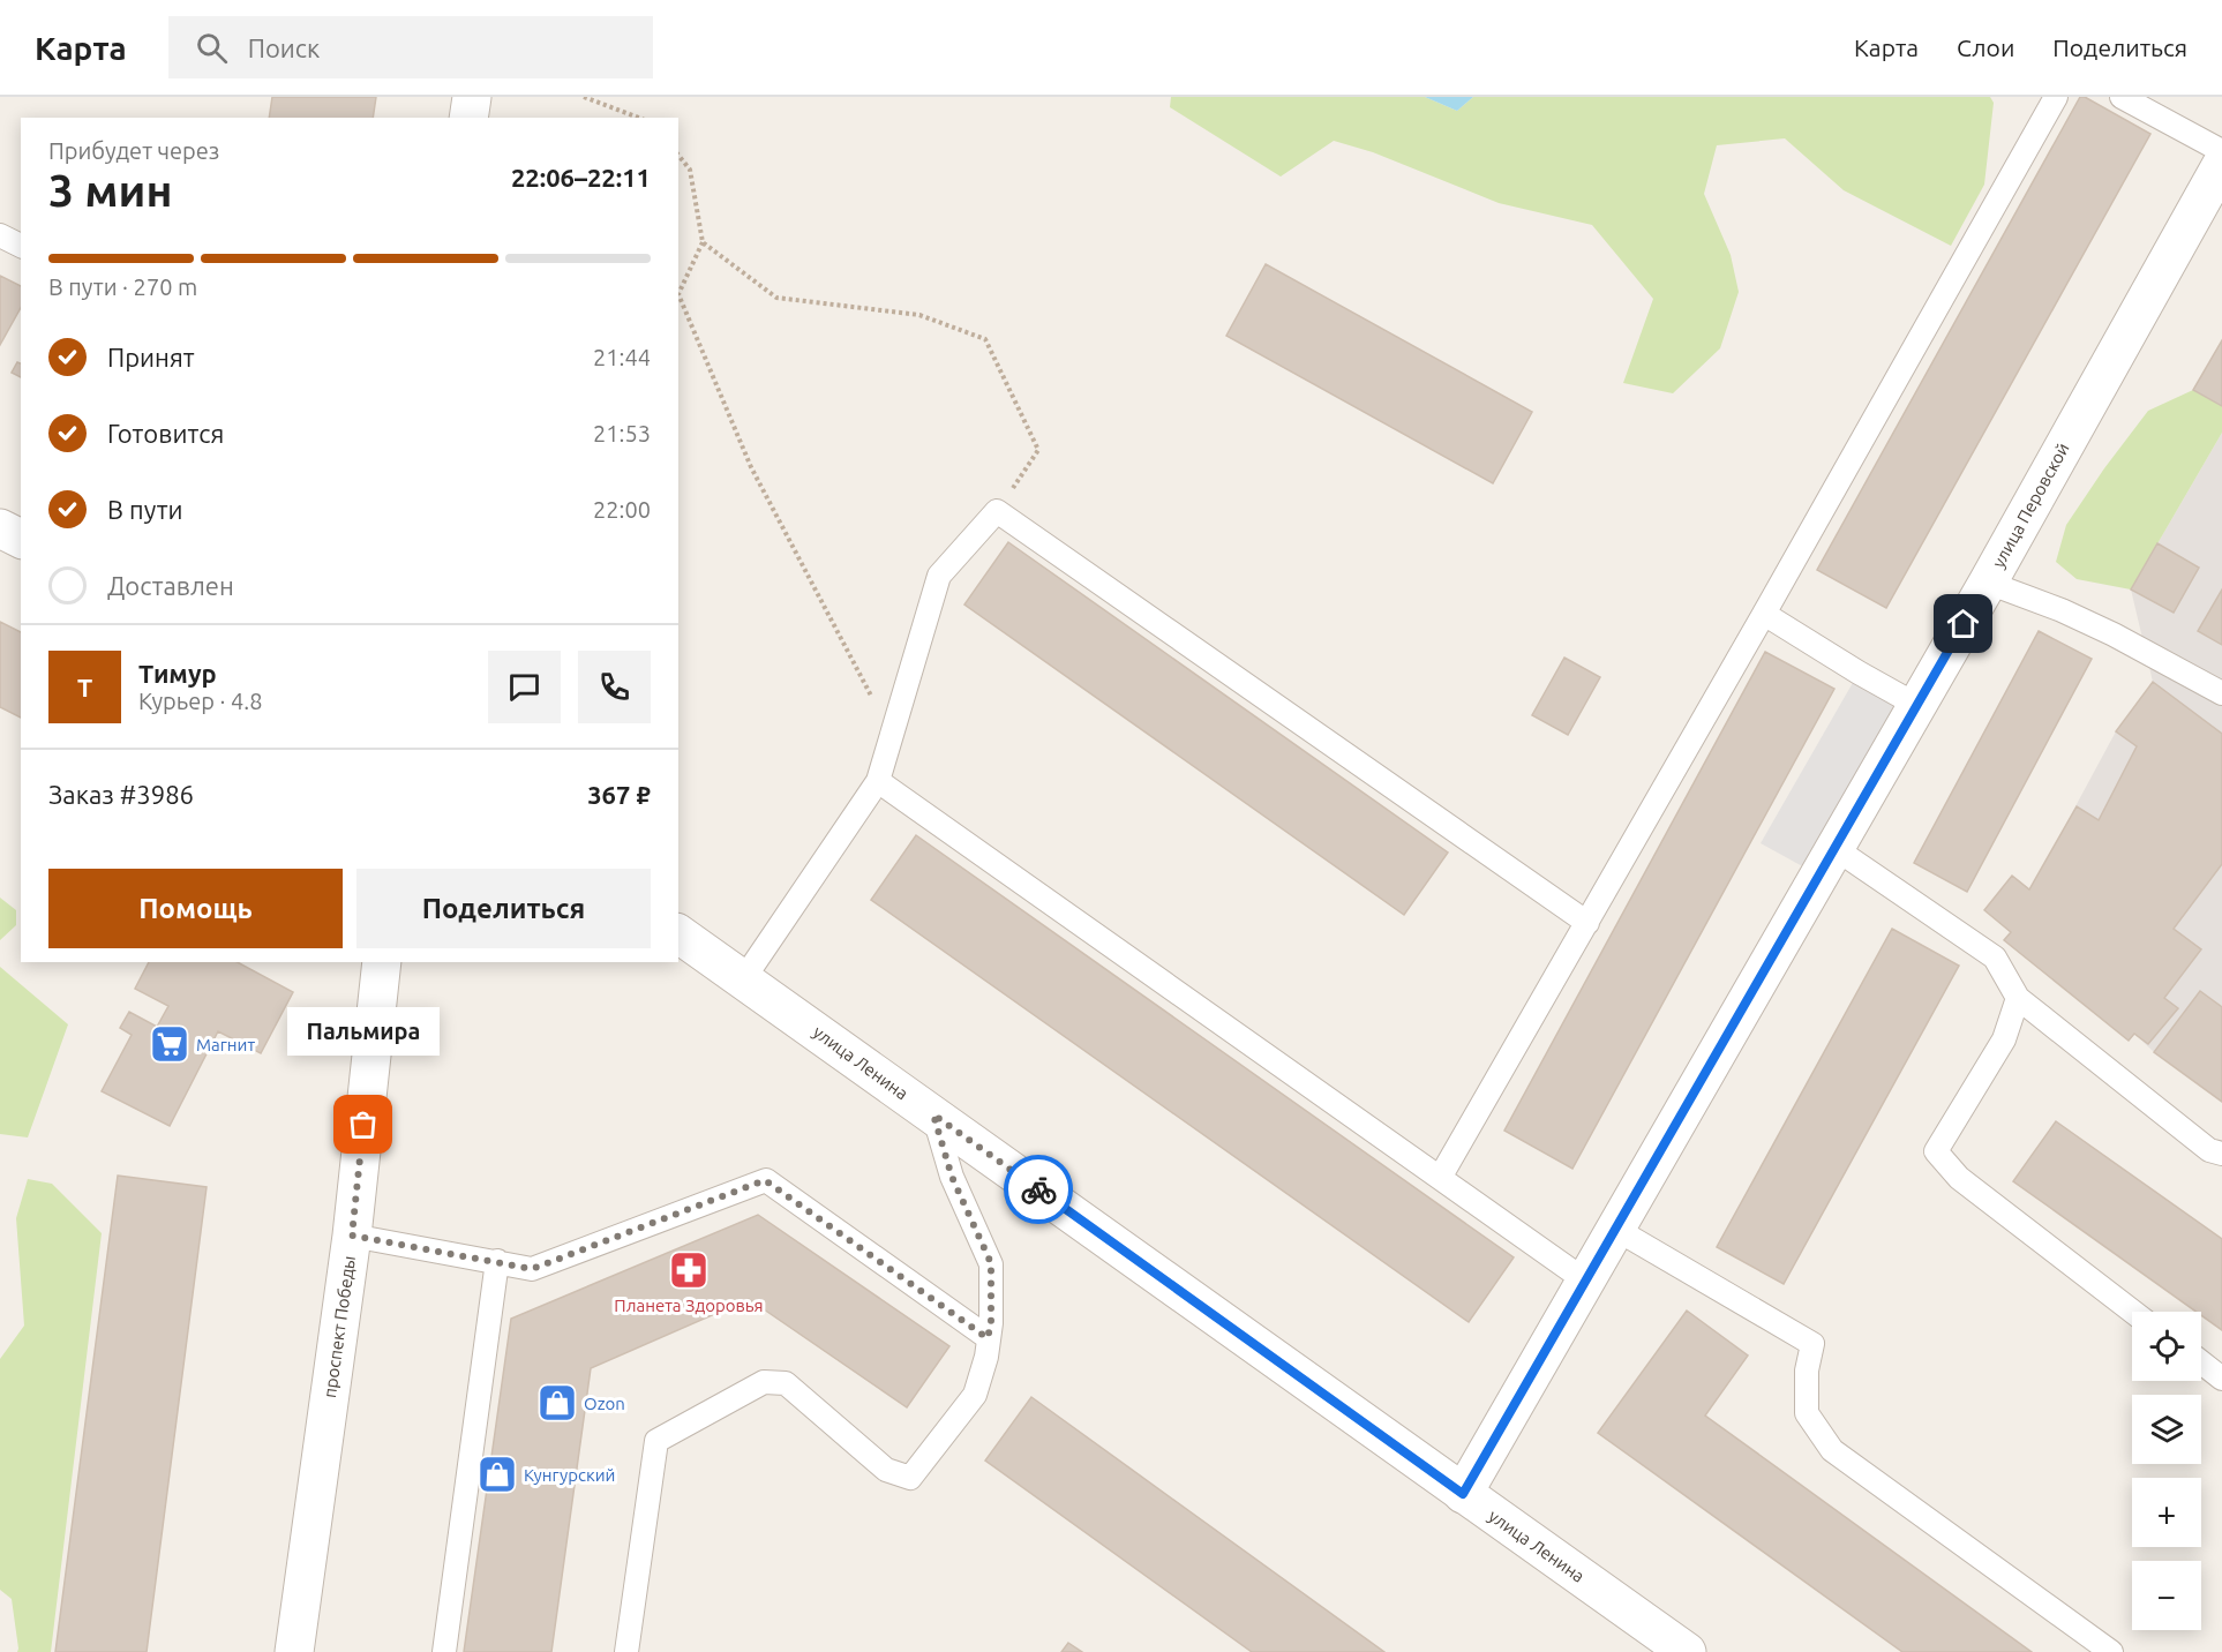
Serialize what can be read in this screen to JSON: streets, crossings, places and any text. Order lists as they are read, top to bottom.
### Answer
{
  "streets": {
    "street": ["улица Перовской", "улица Ленина", "проспект Победы"]
  },
  "crossings": [
    ["улица Перовской", "улица Ленина"]
  ],
  "places": {
    "supermarket": ["Магнит"],
    "other": ["Пальмира"],
    "pharmacy": ["Планета Здоровья"],
    "shop": ["Ozon", "Кунгурский"]
  },
  "page": {
    "header": "Карта",
    "search": "Поиск",
    "nav": ["Карта", "Слои", "Поделиться"],
    "heading": ["3 мин", "Прибудет через", "22:06–22:11"],
    "panel": [
      "Тимур",
      "Курьер · 4.8",
      "Заказ #3986",
      "367 ₽"
    ],
    "bar": "В пути · 270 m",
    "list": [
      ["Принят", "21:44"],
      ["Готовится", "21:53"],
      ["В пути", "22:00"],
      "Доставлен"
    ],
    "round": "Т",
    "buttons": ["Помощь", "Поделиться"],
    "bubble": "Пальмира",
    "map_buttons": ["+", "−"]
  }
}
